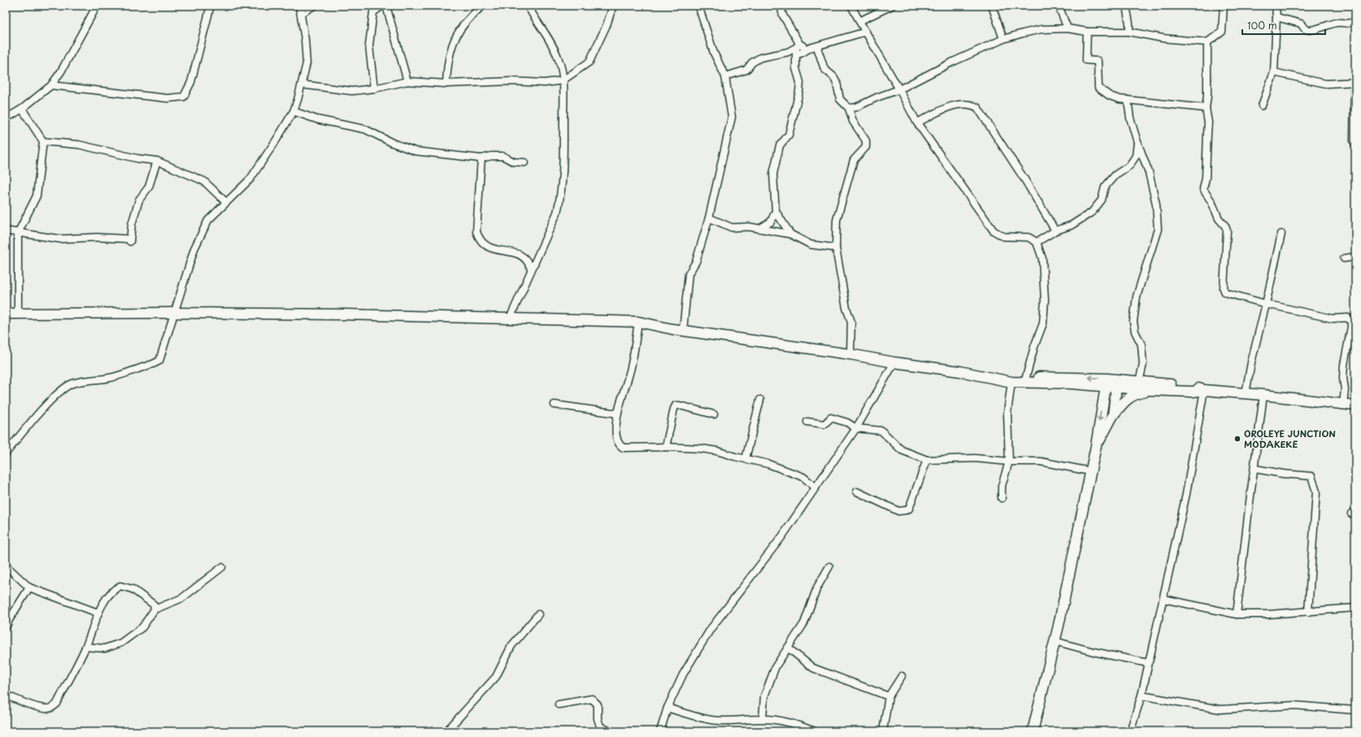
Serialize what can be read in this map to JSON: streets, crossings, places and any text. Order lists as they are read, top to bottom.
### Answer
{
  "places": ["OROLEYE JUNCTION MODAKEKE"],
  "scale_bar": "100 m"
}
